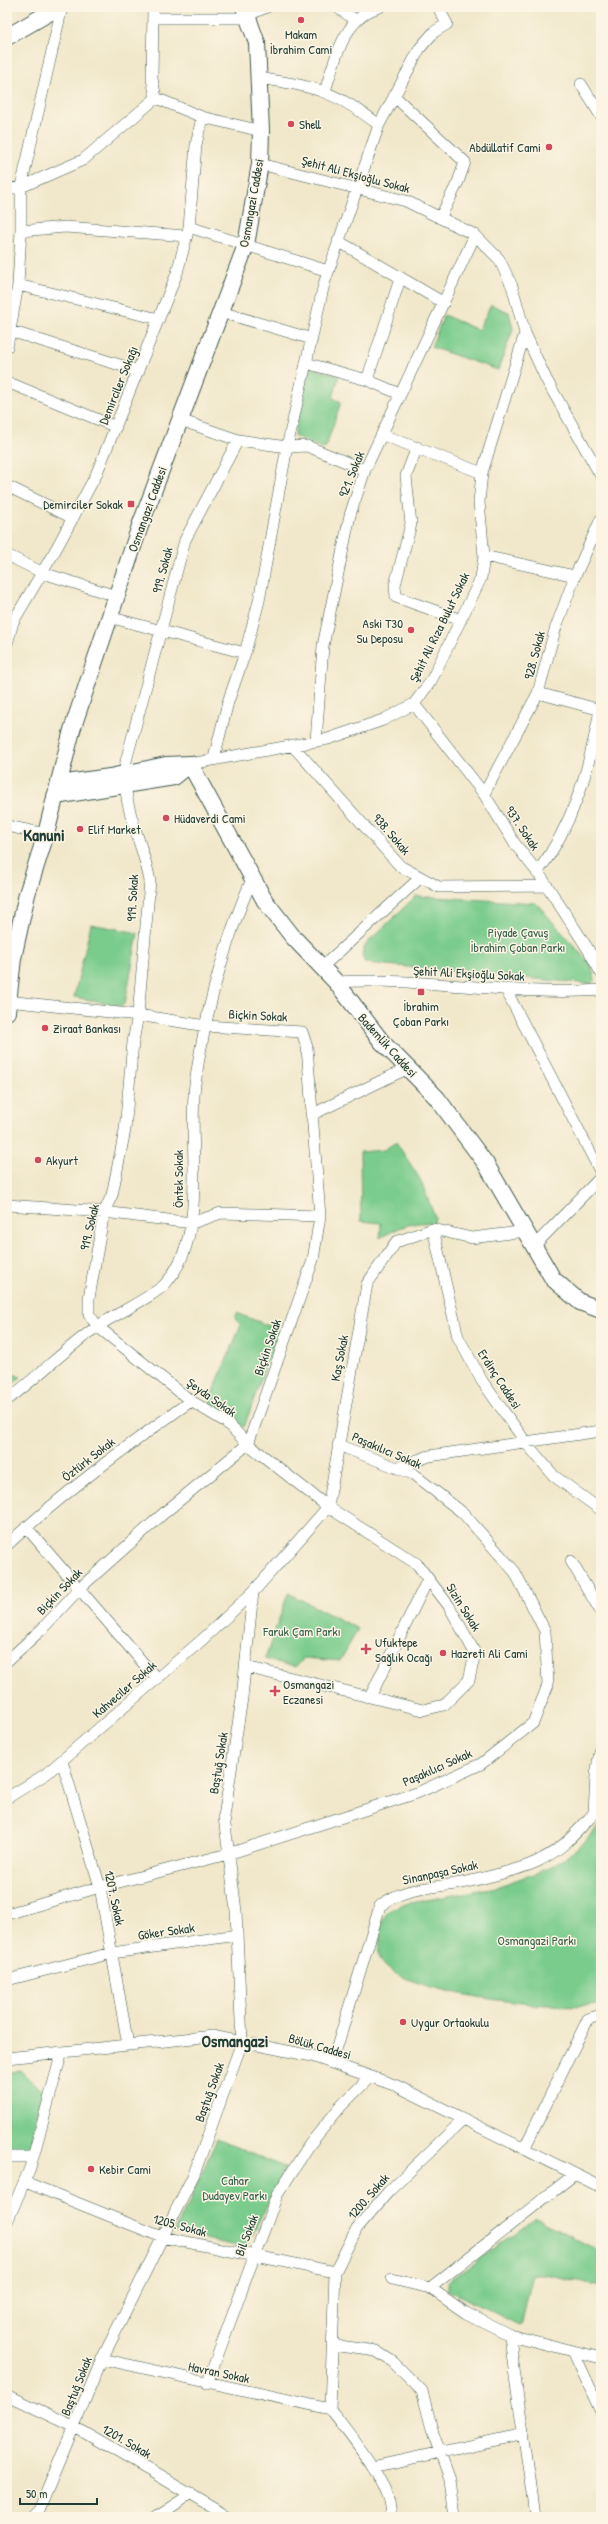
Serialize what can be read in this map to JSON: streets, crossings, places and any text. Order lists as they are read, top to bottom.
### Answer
{
  "streets": {
    "main road": ["Osmangazi Caddesi", "Bademlik Caddesi"],
    "street": [
      "Şehit Ali Ekşioğlu Sokak",
      "Demirciler Sokağı",
      "921. Sokak",
      "919. Sokak",
      "Şehit Ali Rıza Bulut Sokak",
      "928. Sokak",
      "937. Sokak",
      "938. Sokak",
      "Biçkin Sokak",
      "Öntek Sokak",
      "Kaş Sokak",
      "Erdinç Caddesi",
      "Şeyda Sokak",
      "Paşakılıcı Sokak",
      "Öztürk Sokak",
      "Sizin Sokak",
      "Kahveciler Sokak",
      "Baştuğ Sokak",
      "Sinanpaşa Sokak",
      "1207. Sokak",
      "Göker Sokak",
      "Bölük Caddesi",
      "1200. Sokak",
      "1205. Sokak",
      "Bil Sokak",
      "Havran Sokak",
      "1201. Sokak"
    ]
  },
  "crossings": [
    ["Şehit Ali Ekşioğlu Sokak", "Osmangazi Caddesi"],
    ["Şehit Ali Ekşioğlu Sokak", "921. Sokak"],
    ["Şehit Ali Ekşioğlu Sokak", "Şehit Ali Rıza Bulut Sokak"],
    ["Şehit Ali Ekşioğlu Sokak", "Bademlik Caddesi"],
    ["921. Sokak", "Şehit Ali Rıza Bulut Sokak"],
    ["919. Sokak", "Öntek Sokak"],
    ["919. Sokak", "Şeyda Sokak"],
    ["Şehit Ali Rıza Bulut Sokak", "937. Sokak"],
    ["Şehit Ali Rıza Bulut Sokak", "938. Sokak"],
    ["Şehit Ali Rıza Bulut Sokak", "Bademlik Caddesi"],
    ["928. Sokak", "937. Sokak"],
    ["937. Sokak", "938. Sokak"],
    ["Biçkin Sokak", "Öntek Sokak"],
    ["Biçkin Sokak", "Şeyda Sokak"],
    ["Bademlik Caddesi", "Öntek Sokak"],
    ["Öntek Sokak", "Şeyda Sokak"],
    ["Kaş Sokak", "Erdinç Caddesi"],
    ["Kaş Sokak", "Şeyda Sokak"],
    ["Kaş Sokak", "Paşakılıcı Sokak"],
    ["Kaş Sokak", "Sizin Sokak"],
    ["Şeyda Sokak", "Öztürk Sokak"],
    ["Şeyda Sokak", "Sizin Sokak"],
    ["Paşakılıcı Sokak", "Baştuğ Sokak"],
    ["Paşakılıcı Sokak", "1207. Sokak"],
    ["Sizin Sokak", "Baştuğ Sokak"],
    ["Kahveciler Sokak", "Baştuğ Sokak"],
    ["Kahveciler Sokak", "1207. Sokak"],
    ["Baştuğ Sokak", "Göker Sokak"],
    ["Baştuğ Sokak", "Bölük Caddesi"],
    ["Baştuğ Sokak", "1205. Sokak"],
    ["Baştuğ Sokak", "Havran Sokak"],
    ["Baştuğ Sokak", "1201. Sokak"],
    ["Sinanpaşa Sokak", "Bölük Caddesi"],
    ["1207. Sokak", "Göker Sokak"],
    ["1207. Sokak", "Bölük Caddesi"],
    ["Bölük Caddesi", "1200. Sokak"],
    ["Bölük Caddesi", "Bil Sokak"],
    ["1200. Sokak", "1205. Sokak"],
    ["1200. Sokak", "Havran Sokak"],
    ["1205. Sokak", "Bil Sokak"],
    ["Bil Sokak", "Havran Sokak"]
  ],
  "districts": ["Kanuni", "Osmangazi"],
  "parks": [
    "Piyade Çavuş İbrahim Çoban Parkı",
    "Faruk Çam Parkı",
    "Osmangazi Parkı",
    "Cahar Dudayev Parkı"
  ],
  "places": {
    "other": [
      "Makam İbrahim Cami",
      "Shell",
      "Abdüllatif Cami",
      "Aski T30 Su Deposu",
      "Hüdaverdi Cami",
      "Elif Market",
      "Ziraat Bankası",
      "Akyurt",
      "Hazreti Ali Cami",
      "Uygur Ortaokulu",
      "Kebir Cami"
    ],
    "transit": ["Demirciler Sokak", "İbrahim Çoban Parkı"],
    "health": ["Ufuktepe Sağlık Ocağı", "Osmangazi Eczanesi"]
  },
  "scale_bar": "50 m"
}
